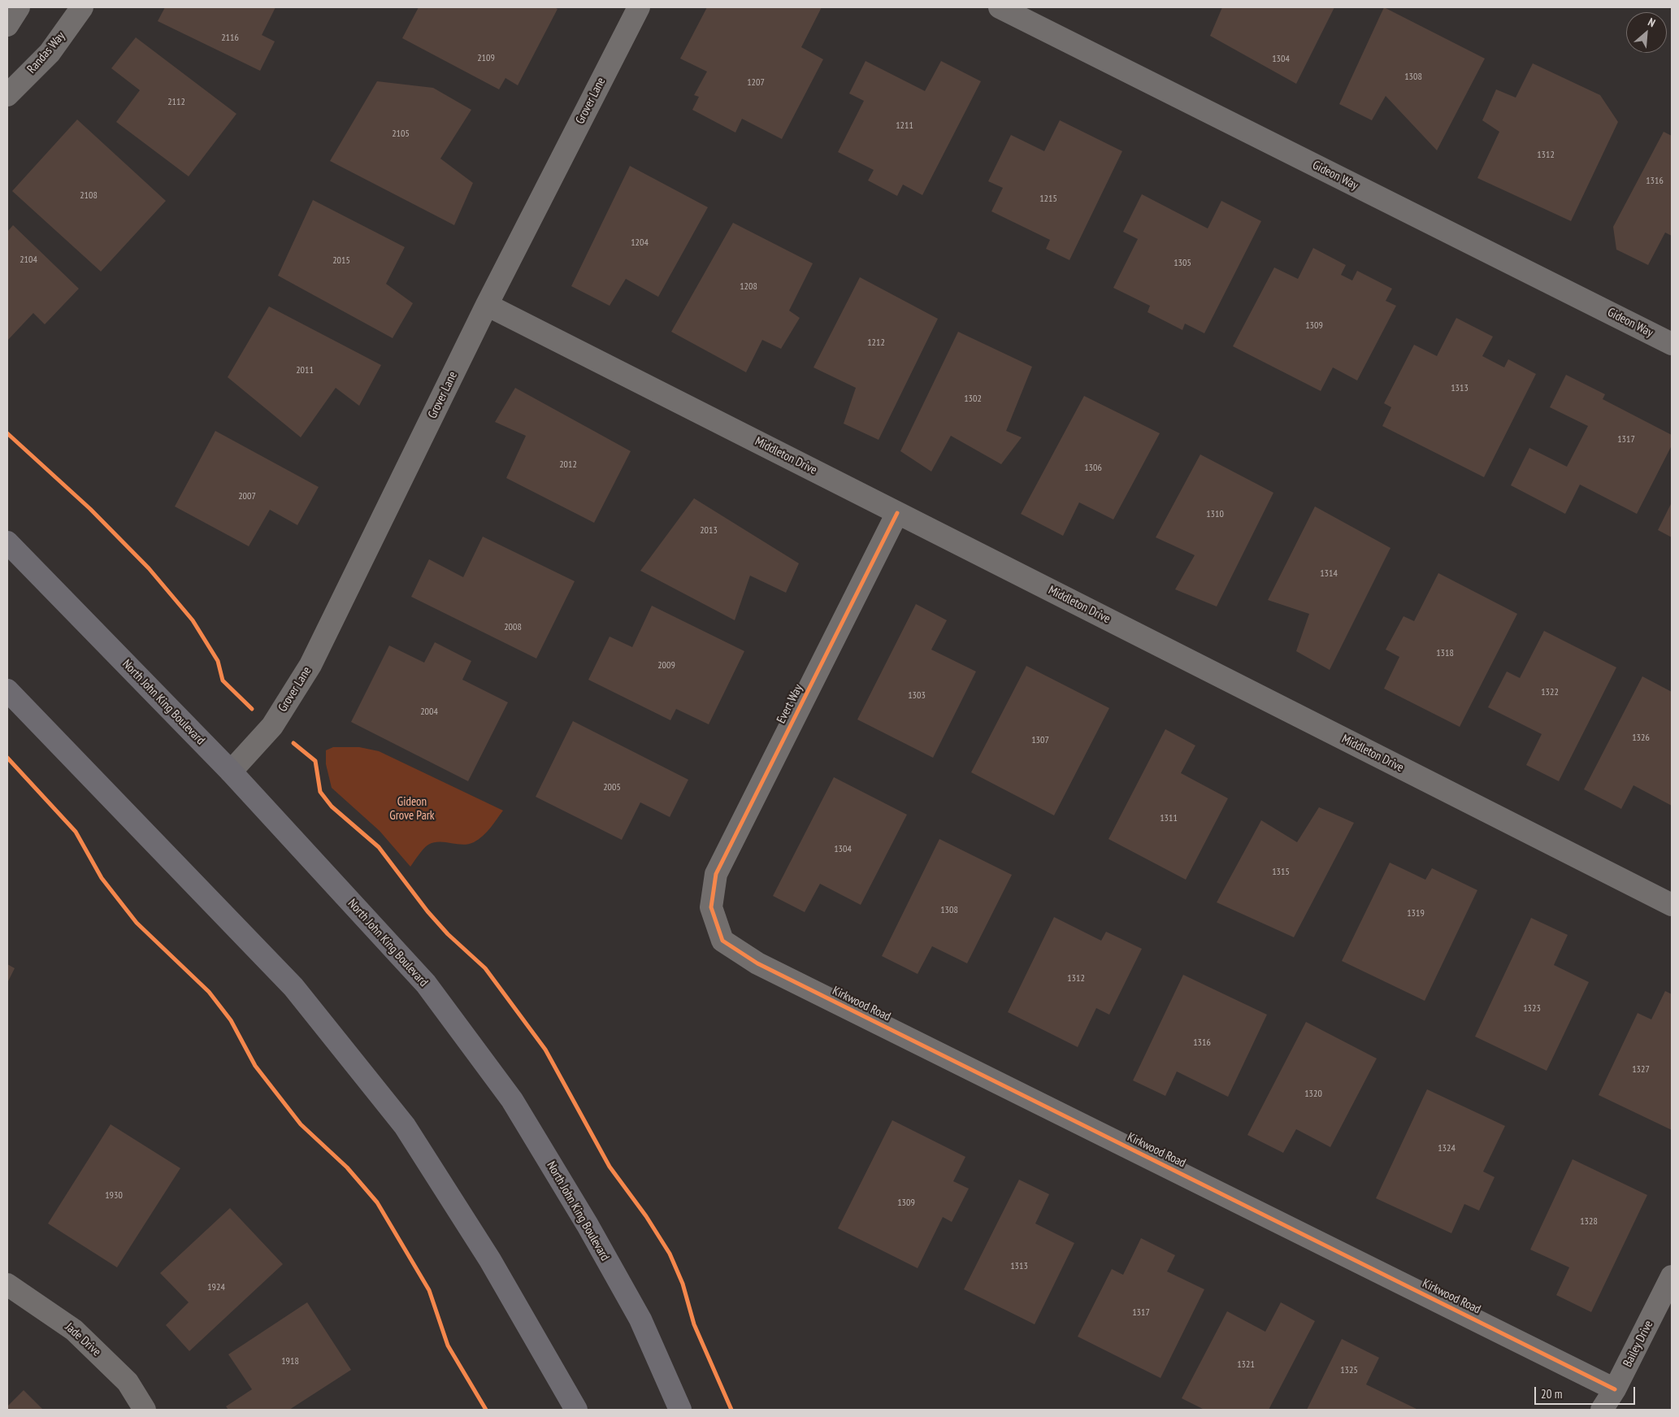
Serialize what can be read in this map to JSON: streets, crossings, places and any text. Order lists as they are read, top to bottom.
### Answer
{
  "streets": {
    "main road": ["North John King Boulevard"],
    "street": [
      "Randas Way",
      "Grover Lane",
      "Gideon Way",
      "Middleton Drive",
      "Evert Way",
      "Kirkwood Road",
      "Jade Drive",
      "Bailey Drive"
    ]
  },
  "crossings": [
    ["Grover Lane", "Middleton Drive"],
    ["Grover Lane", "North John King Boulevard"],
    ["Middleton Drive", "Evert Way"],
    ["Evert Way", "Kirkwood Road"],
    ["Kirkwood Road", "Bailey Drive"]
  ],
  "parks": ["Gideon Grove Park"],
  "house_numbers": [
    "2116",
    "2109",
    "1304",
    "1308",
    "1207",
    "2112",
    "1211",
    "2105",
    "1312",
    "1316",
    "2108",
    "1215",
    "1204",
    "2104",
    "2015",
    "1305",
    "1208",
    "1309",
    "1212",
    "2011",
    "1313",
    "1302",
    "1317",
    "2012",
    "1306",
    "2007",
    "1310",
    "2013",
    "1314",
    "2008",
    "1318",
    "2009",
    "1322",
    "1303",
    "2004",
    "1326",
    "1307",
    "2005",
    "1311",
    "1304",
    "1315",
    "1308",
    "1319",
    "1312",
    "1323",
    "1316",
    "1327",
    "1320",
    "1324",
    "1930",
    "1309",
    "1328",
    "1313",
    "1924",
    "1317",
    "1918",
    "1321",
    "1325"
  ],
  "scale_bar": "20 m",
  "north": "top right"
}
